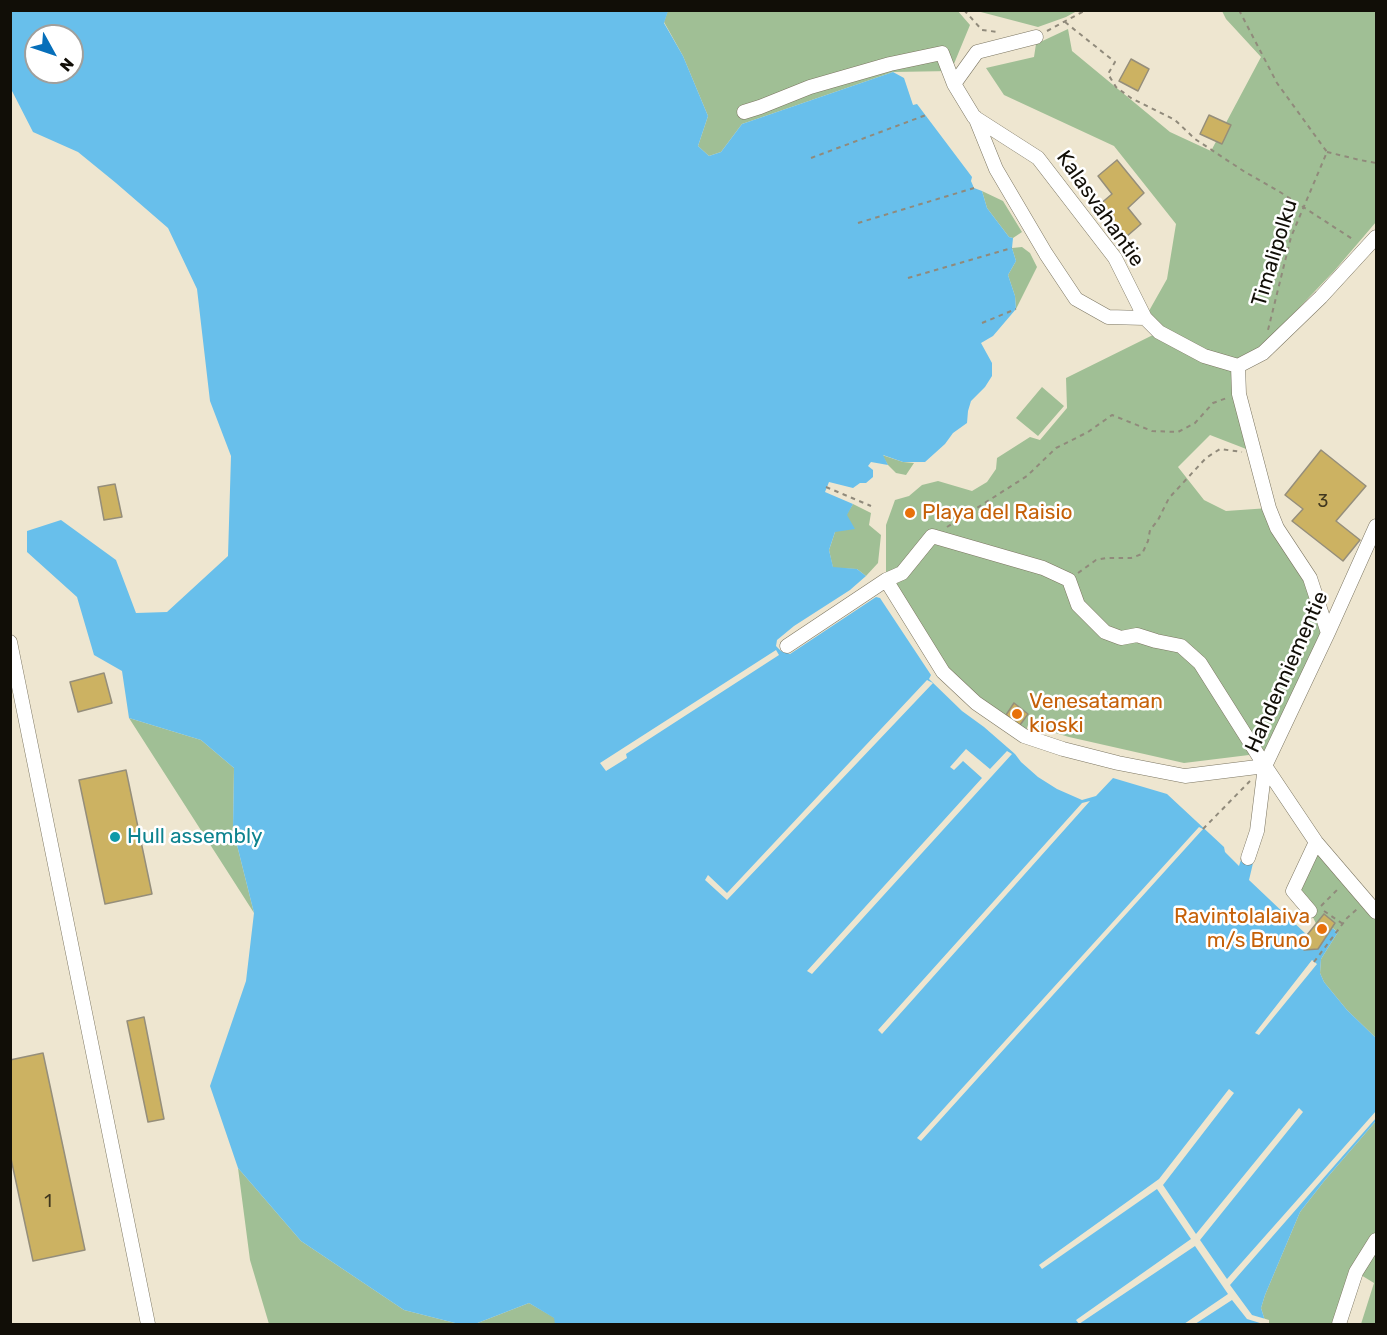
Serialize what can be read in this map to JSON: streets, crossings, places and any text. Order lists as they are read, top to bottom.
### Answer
{
  "streets": {
    "street": ["Kalasvahantie", "Hahdenniementie"],
    "path": ["Timalipolku"]
  },
  "places": [
    "Playa del Raisio",
    "Venesataman kioski",
    "Hull assembly",
    "Ravintolalaiva m/s Bruno"
  ],
  "house_numbers": ["3", "1"],
  "north": "bottom right"
}
